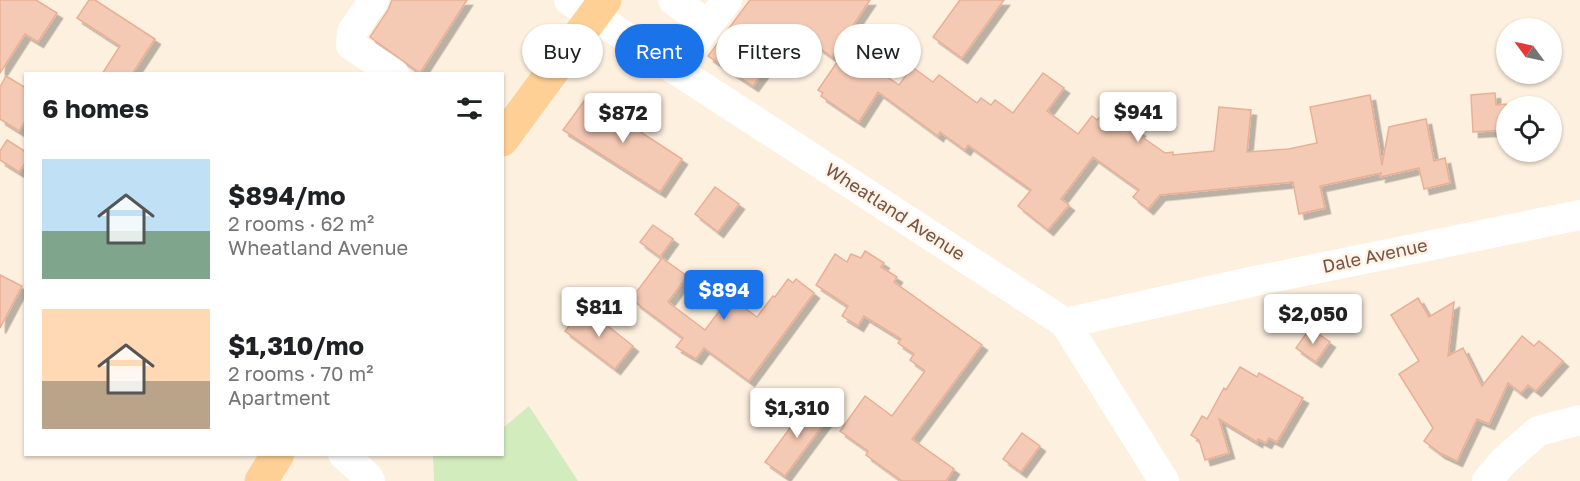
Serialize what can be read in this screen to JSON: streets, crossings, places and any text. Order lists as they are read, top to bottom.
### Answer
{
  "streets": {
    "street": ["Wheatland Avenue", "Dale Avenue"]
  },
  "crossings": [
    ["Wheatland Avenue", "Dale Avenue"]
  ],
  "north": "top left",
  "page": {
    "chip": [
      "Buy",
      "Rent",
      "Filters",
      "New"
    ],
    "heading": "6 homes",
    "price": [
      "$941",
      "$872",
      "$894",
      "$811",
      "$2,050",
      "$1,310"
    ],
    "list": [
      {
        "name": "$894/mo",
        "note": "2 rooms · 62 m² · Wheatland Avenue"
      },
      {
        "name": "$1,310/mo",
        "note": "2 rooms · 70 m² · Apartment"
      }
    ]
  }
}
